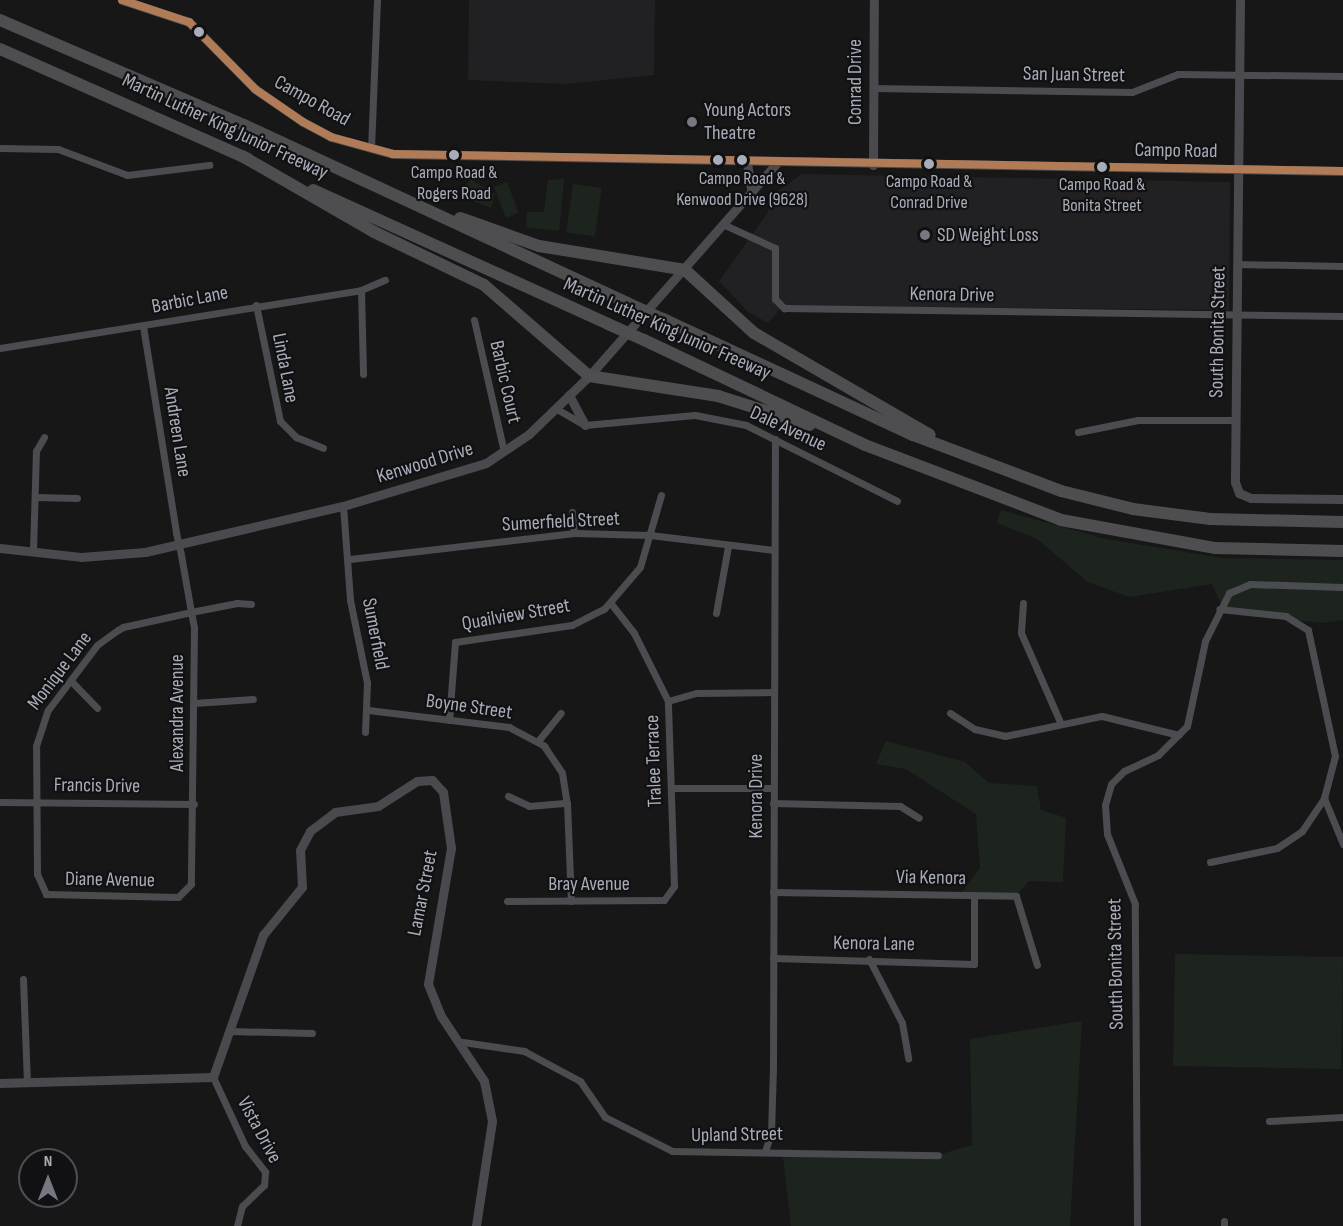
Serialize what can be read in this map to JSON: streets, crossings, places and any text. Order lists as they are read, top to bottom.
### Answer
{
  "streets": {
    "highway": ["Martin Luther King Junior Freeway"],
    "main road": [
      "Conrad Drive",
      "Campo Road",
      "South Bonita Street",
      "Kenwood Drive",
      "Lamar Street"
    ],
    "street": [
      "San Juan Street",
      "Kenora Drive",
      "Barbic Lane",
      "Linda Lane",
      "Barbic Court",
      "Dale Avenue",
      "Andreen Lane",
      "Sumerfield Street",
      "Quailview Street",
      "Sumerfield",
      "Monique Lane",
      "Boyne Street",
      "Alexandra Avenue",
      "Tralee Terrace",
      "Francis Drive",
      "Via Kenora",
      "Diane Avenue",
      "Bray Avenue",
      "Kenora Lane",
      "Vista Drive",
      "Upland Street"
    ]
  },
  "crossings": [
    ["San Juan Street", "Conrad Drive"],
    ["San Juan Street", "South Bonita Street"],
    ["Conrad Drive", "Campo Road"],
    ["Campo Road", "South Bonita Street"],
    ["Campo Road", "Kenwood Drive"],
    ["Kenora Drive", "South Bonita Street"],
    ["Kenora Drive", "Dale Avenue"],
    ["Kenora Drive", "Kenwood Drive"],
    ["Kenora Drive", "Sumerfield Street"],
    ["Kenora Drive", "Via Kenora"],
    ["Kenora Drive", "Kenora Lane"],
    ["Kenora Drive", "Upland Street"],
    ["Barbic Lane", "Linda Lane"],
    ["Barbic Lane", "Andreen Lane"],
    ["Barbic Court", "Kenwood Drive"],
    ["Andreen Lane", "Kenwood Drive"],
    ["Andreen Lane", "Alexandra Avenue"],
    ["Kenwood Drive", "Sumerfield"],
    ["Kenwood Drive", "Alexandra Avenue"],
    ["Sumerfield Street", "Quailview Street"],
    ["Sumerfield Street", "Sumerfield"],
    ["Quailview Street", "Boyne Street"],
    ["Quailview Street", "Tralee Terrace"],
    ["Sumerfield", "Boyne Street"],
    ["Monique Lane", "Alexandra Avenue"],
    ["Monique Lane", "Francis Drive"],
    ["Monique Lane", "Diane Avenue"],
    ["Boyne Street", "Bray Avenue"],
    ["Alexandra Avenue", "Francis Drive"],
    ["Alexandra Avenue", "Diane Avenue"],
    ["Tralee Terrace", "Bray Avenue"],
    ["Via Kenora", "Kenora Lane"],
    ["Lamar Street", "Vista Drive"],
    ["Lamar Street", "Upland Street"]
  ],
  "places": [
    "Young Actors Theatre",
    "Campo Road & Rogers Road",
    "Campo Road & Kenwood Drive (9628)",
    "Campo Road & Conrad Drive",
    "Campo Road & Bonita Street",
    "SD Weight Loss"
  ],
  "north": "top"
}
